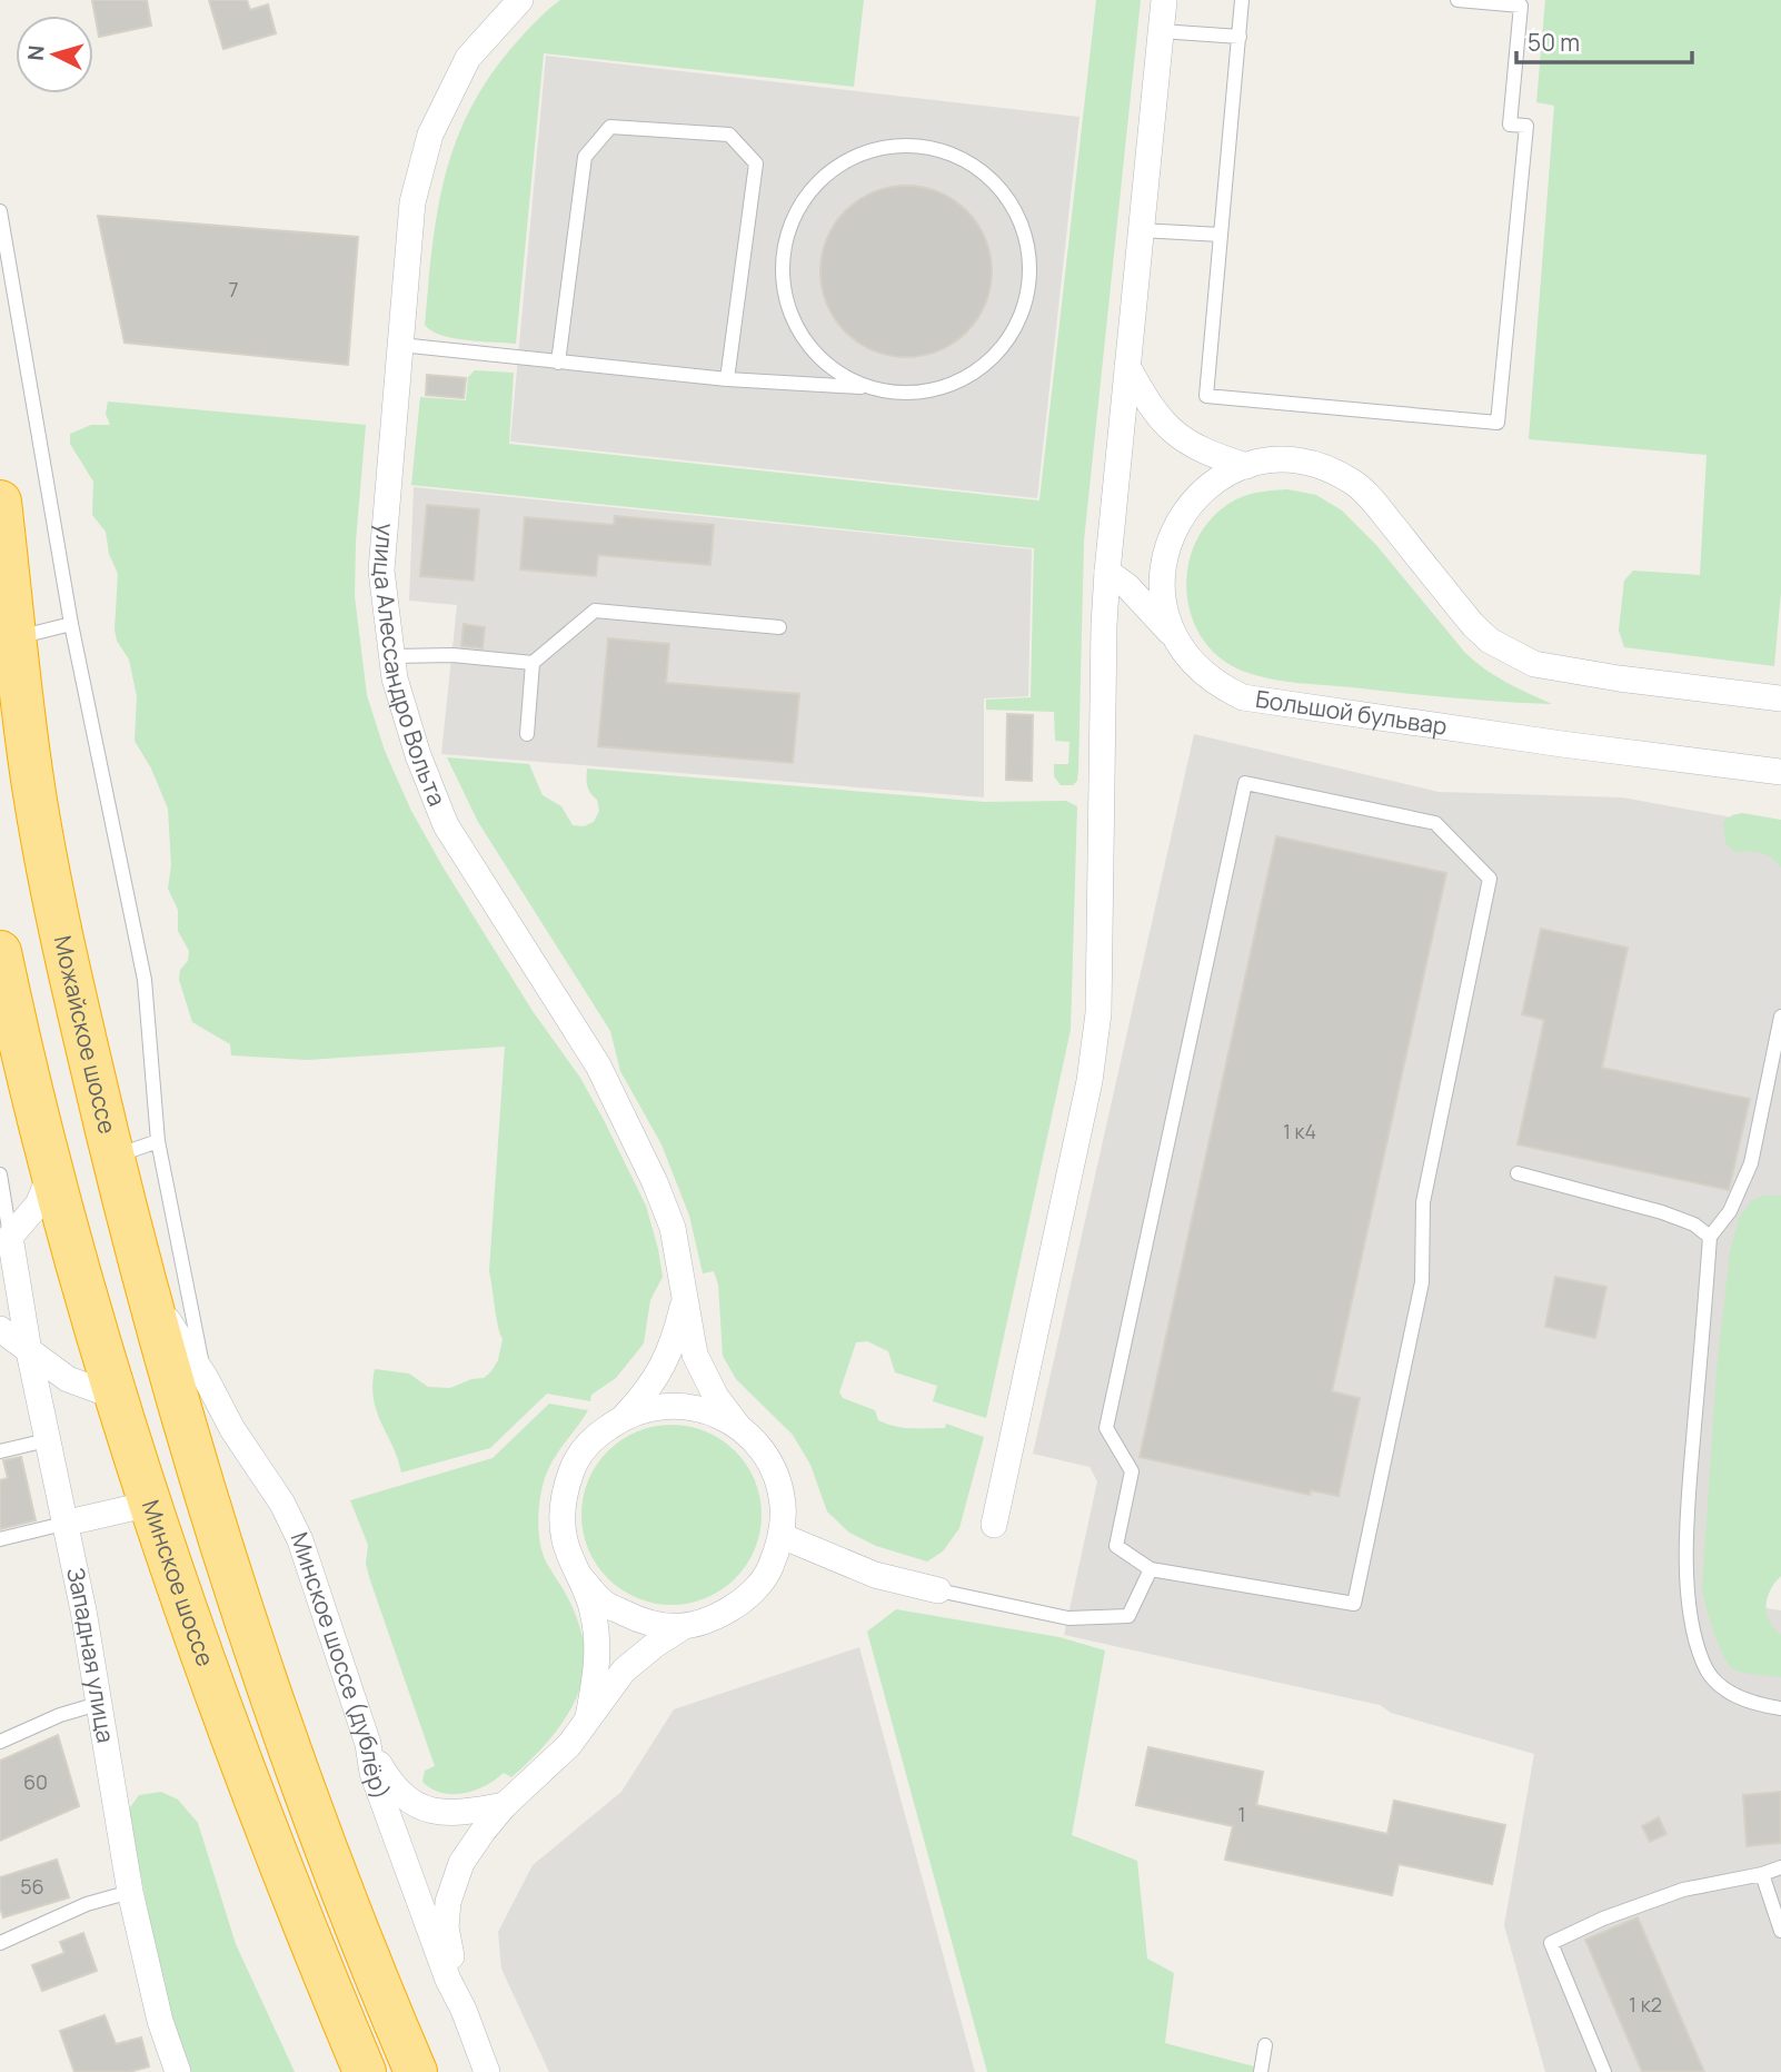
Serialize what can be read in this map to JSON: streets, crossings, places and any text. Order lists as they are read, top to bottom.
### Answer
{
  "streets": {
    "highway": ["Можайское шоссе", "Минское шоссе"],
    "street": [
      "улица Алессандро Вольта",
      "Большой бульвар",
      "Западная улица",
      "Минское шоссе (дублёр)"
    ]
  },
  "crossings": [
    ["Можайское шоссе", "Минское шоссе (дублёр)"]
  ],
  "house_numbers": [
    "7",
    "1 к4",
    "60",
    "1",
    "56",
    "1 к2"
  ],
  "scale_bar": "50 m",
  "north": "left"
}
